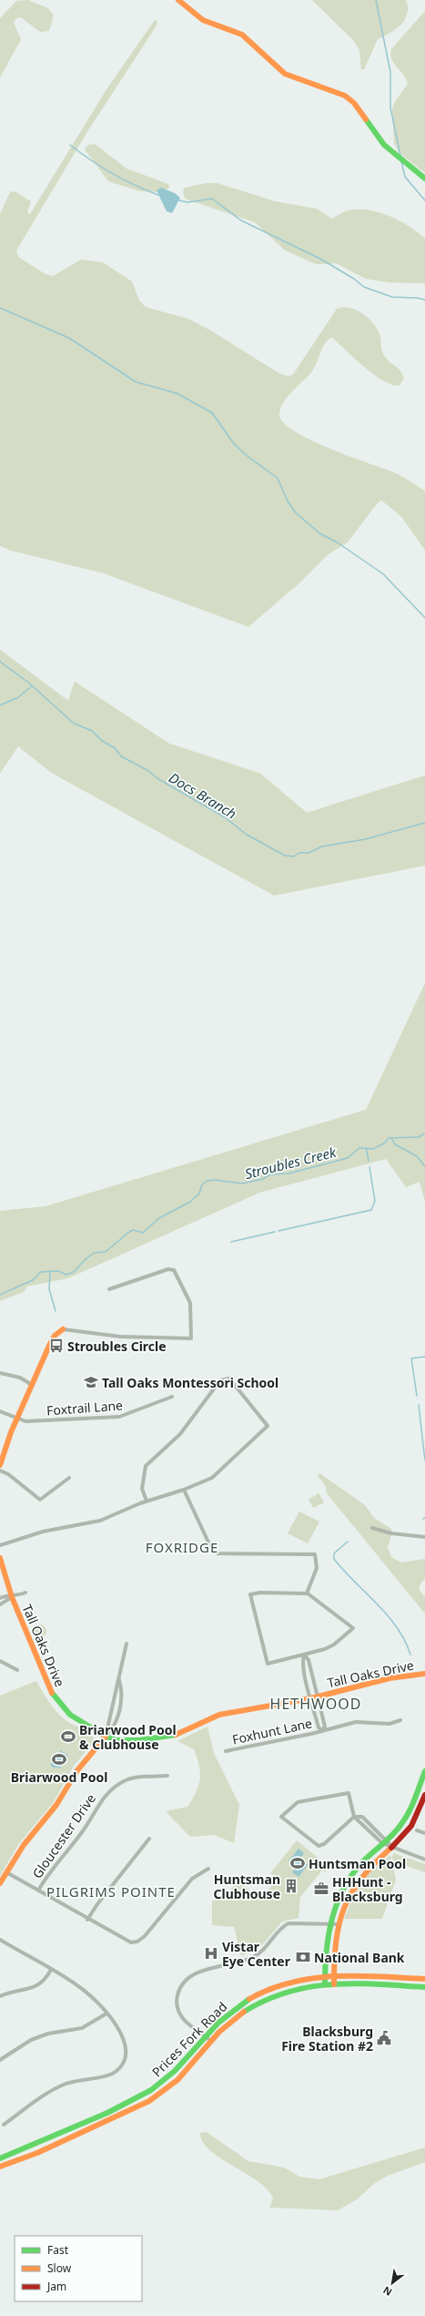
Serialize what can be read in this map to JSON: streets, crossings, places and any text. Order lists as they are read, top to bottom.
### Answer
{
  "streets": {
    "street": [
      "Foxtrail Lane",
      "Tall Oaks Drive",
      "Foxhunt Lane",
      "Gloucester Drive",
      "Prices Fork Road"
    ]
  },
  "crossings": [
    ["Tall Oaks Drive", "Foxhunt Lane"]
  ],
  "districts": ["FOXRIDGE", "HETHWOOD", "PILGRIMS POINTE"],
  "water": ["Docs Branch", "Stroubles Creek"],
  "places": {
    "bus stop": ["Stroubles Circle"],
    "school or university": ["Tall Oaks Montessori School"],
    "sports": ["Briarwood Pool & Clubhouse", "Briarwood Pool", "Huntsman Pool"],
    "building": ["Huntsman Clubhouse"],
    "office": ["HHHunt - Blacksburg"],
    "hospital": ["Vistar Eye Center"],
    "bank": ["National Bank"],
    "public building": ["Blacksburg Fire Station #2"]
  },
  "legend": ["Fast", "Slow", "Jam"],
  "north": "bottom left"
}
